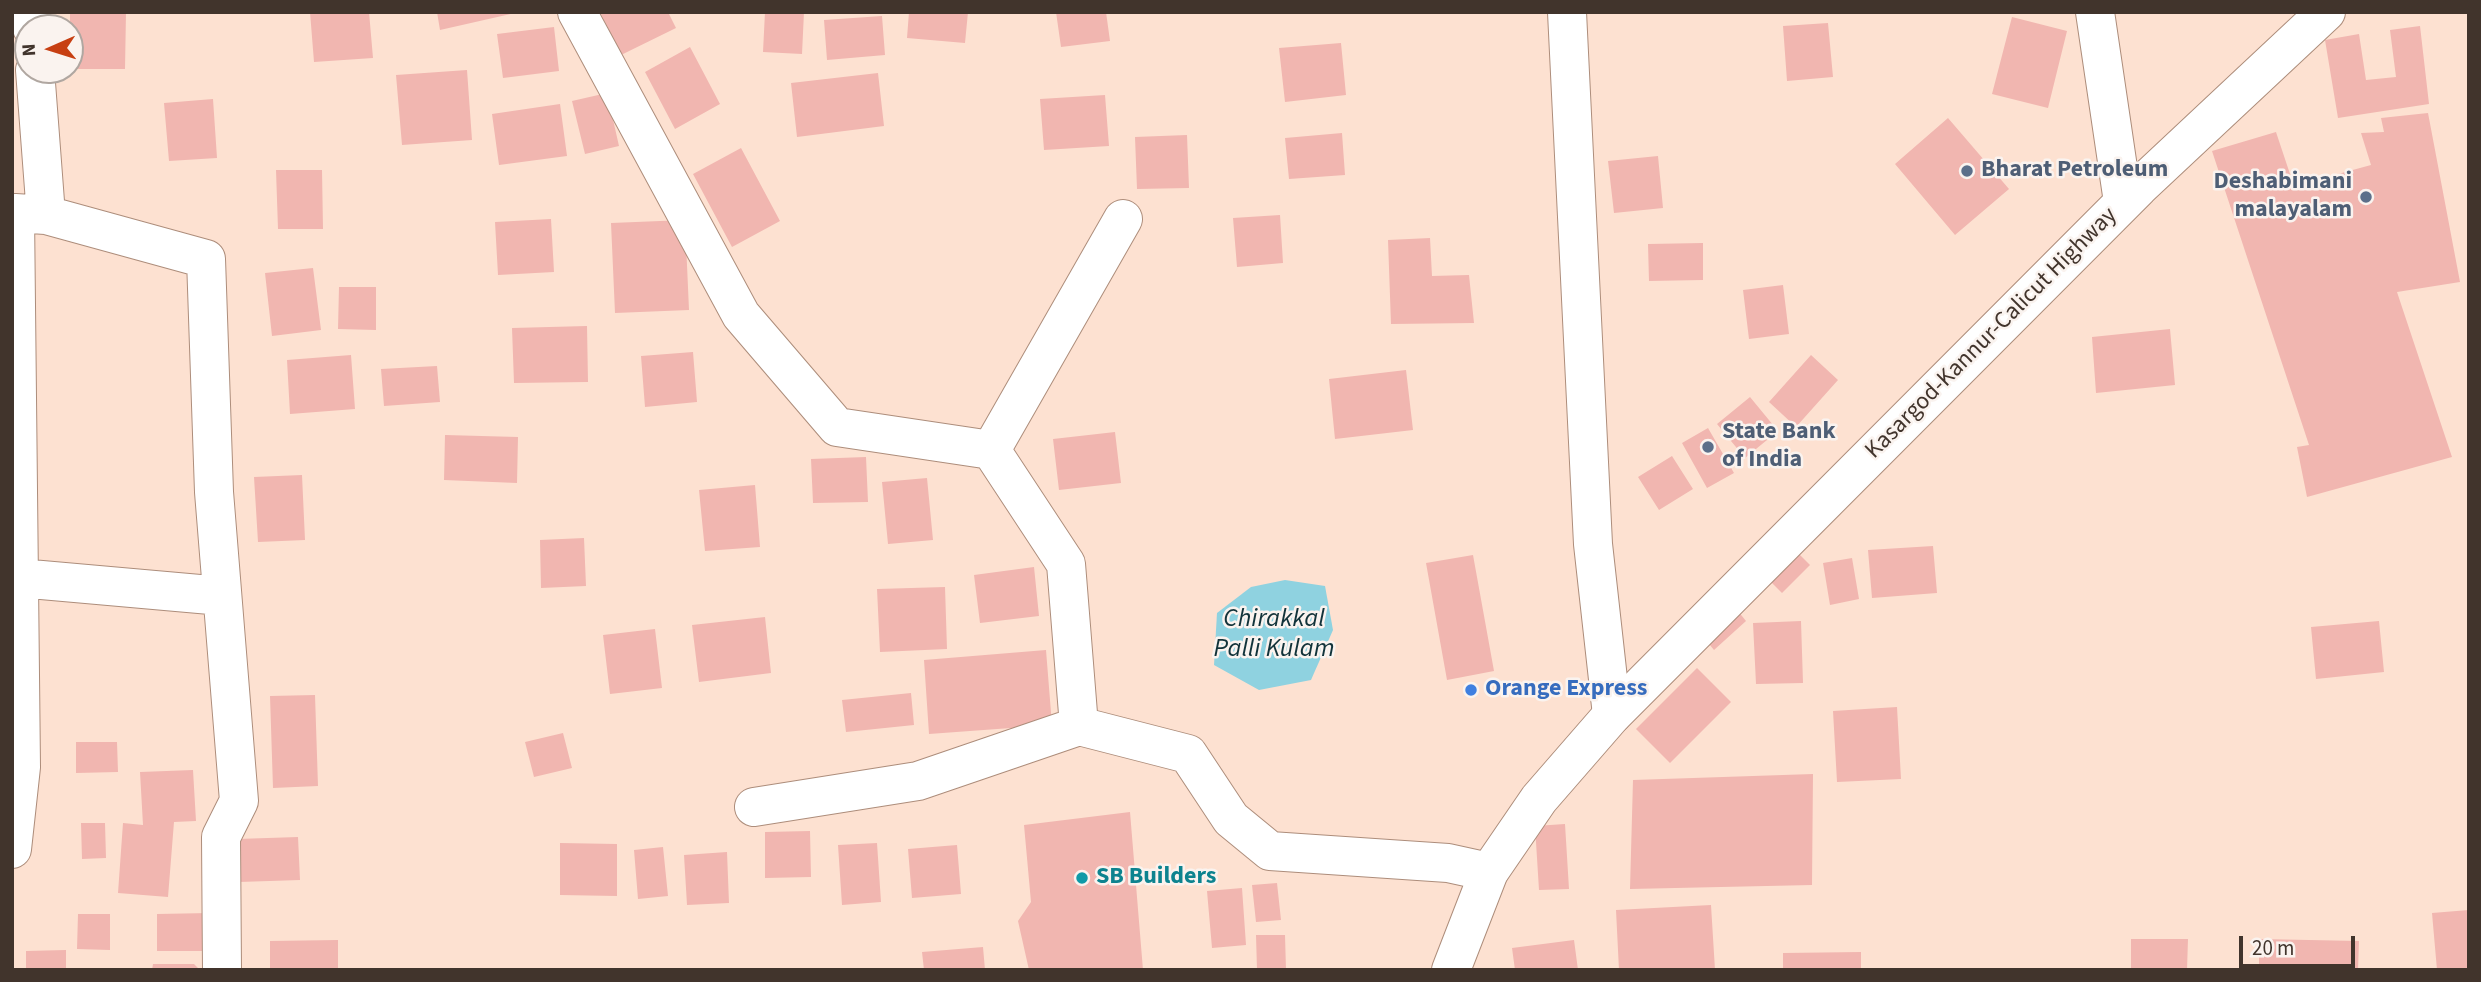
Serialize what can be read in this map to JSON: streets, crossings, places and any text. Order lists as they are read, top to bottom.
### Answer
{
  "streets": {
    "main road": ["Kasargod-Kannur-Calicut Highway"]
  },
  "water": ["Chirakkal Palli Kulam"],
  "places": [
    "Bharat Petroleum",
    "Deshabimani malayalam",
    "State Bank of India",
    "Orange Express",
    "SB Builders"
  ],
  "scale_bar": "20 m",
  "north": "left"
}
